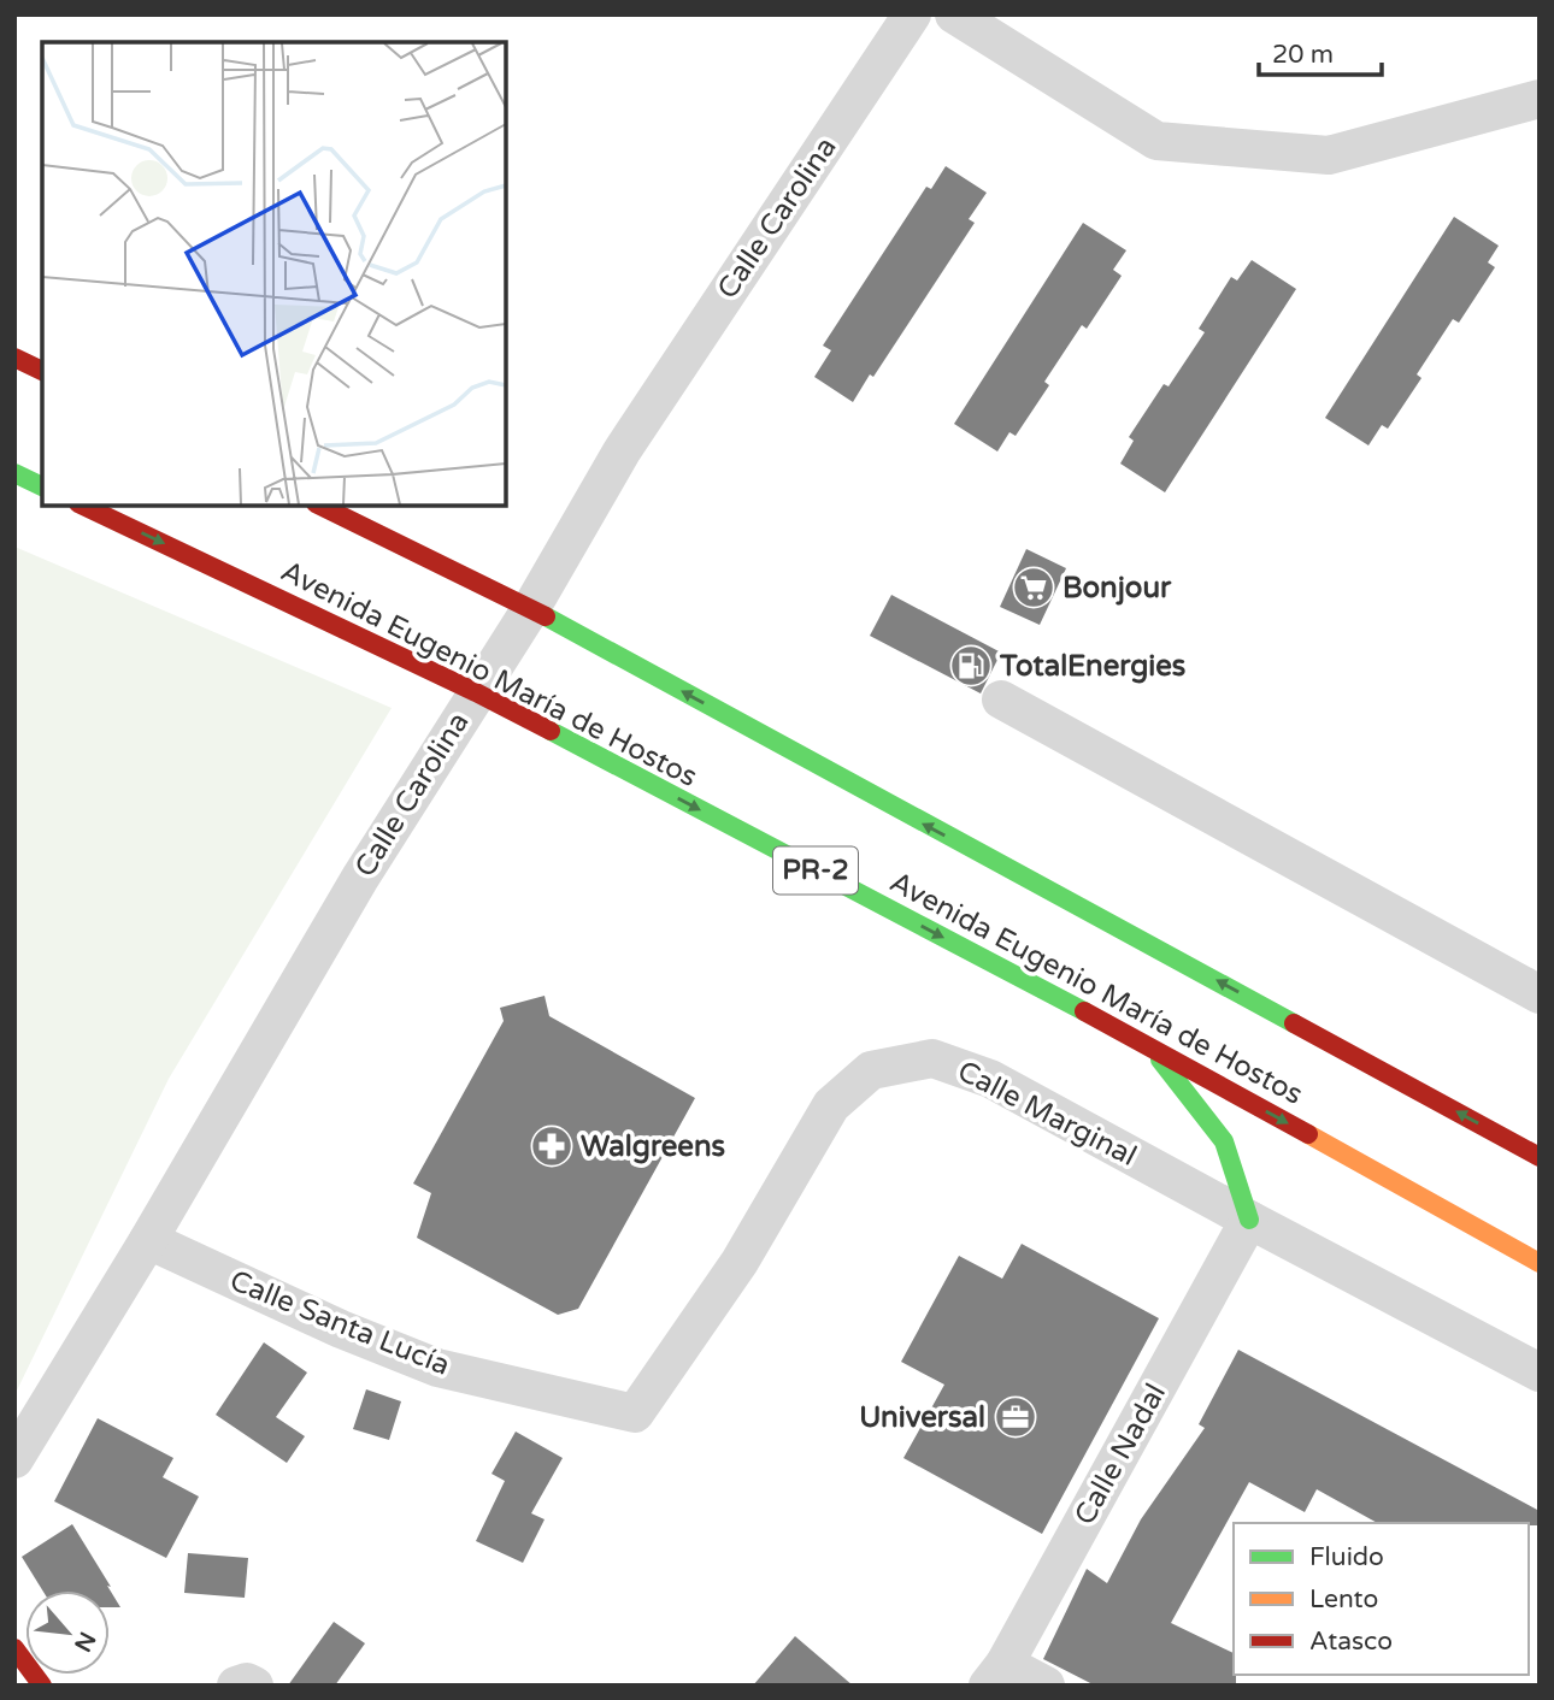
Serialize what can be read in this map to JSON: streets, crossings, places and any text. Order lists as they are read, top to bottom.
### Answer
{
  "streets": {
    "main road": ["Avenida Eugenio María de Hostos", "PR-2"],
    "street": [
      "Calle Carolina",
      "Calle Marginal",
      "Calle Santa Lucía",
      "Calle Nadal"
    ]
  },
  "crossings": [
    ["Calle Carolina", "Avenida Eugenio María de Hostos"],
    ["Calle Carolina", "Calle Santa Lucía"],
    ["Calle Marginal", "Calle Santa Lucía"],
    ["Calle Marginal", "Calle Nadal"]
  ],
  "places": {
    "supermarket": ["Bonjour"],
    "fuel station": ["TotalEnergies"],
    "pharmacy": ["Walgreens"],
    "office": ["Universal"]
  },
  "legend": ["Fluido", "Lento", "Atasco"],
  "scale_bar": "20 m",
  "north": "bottom right"
}
